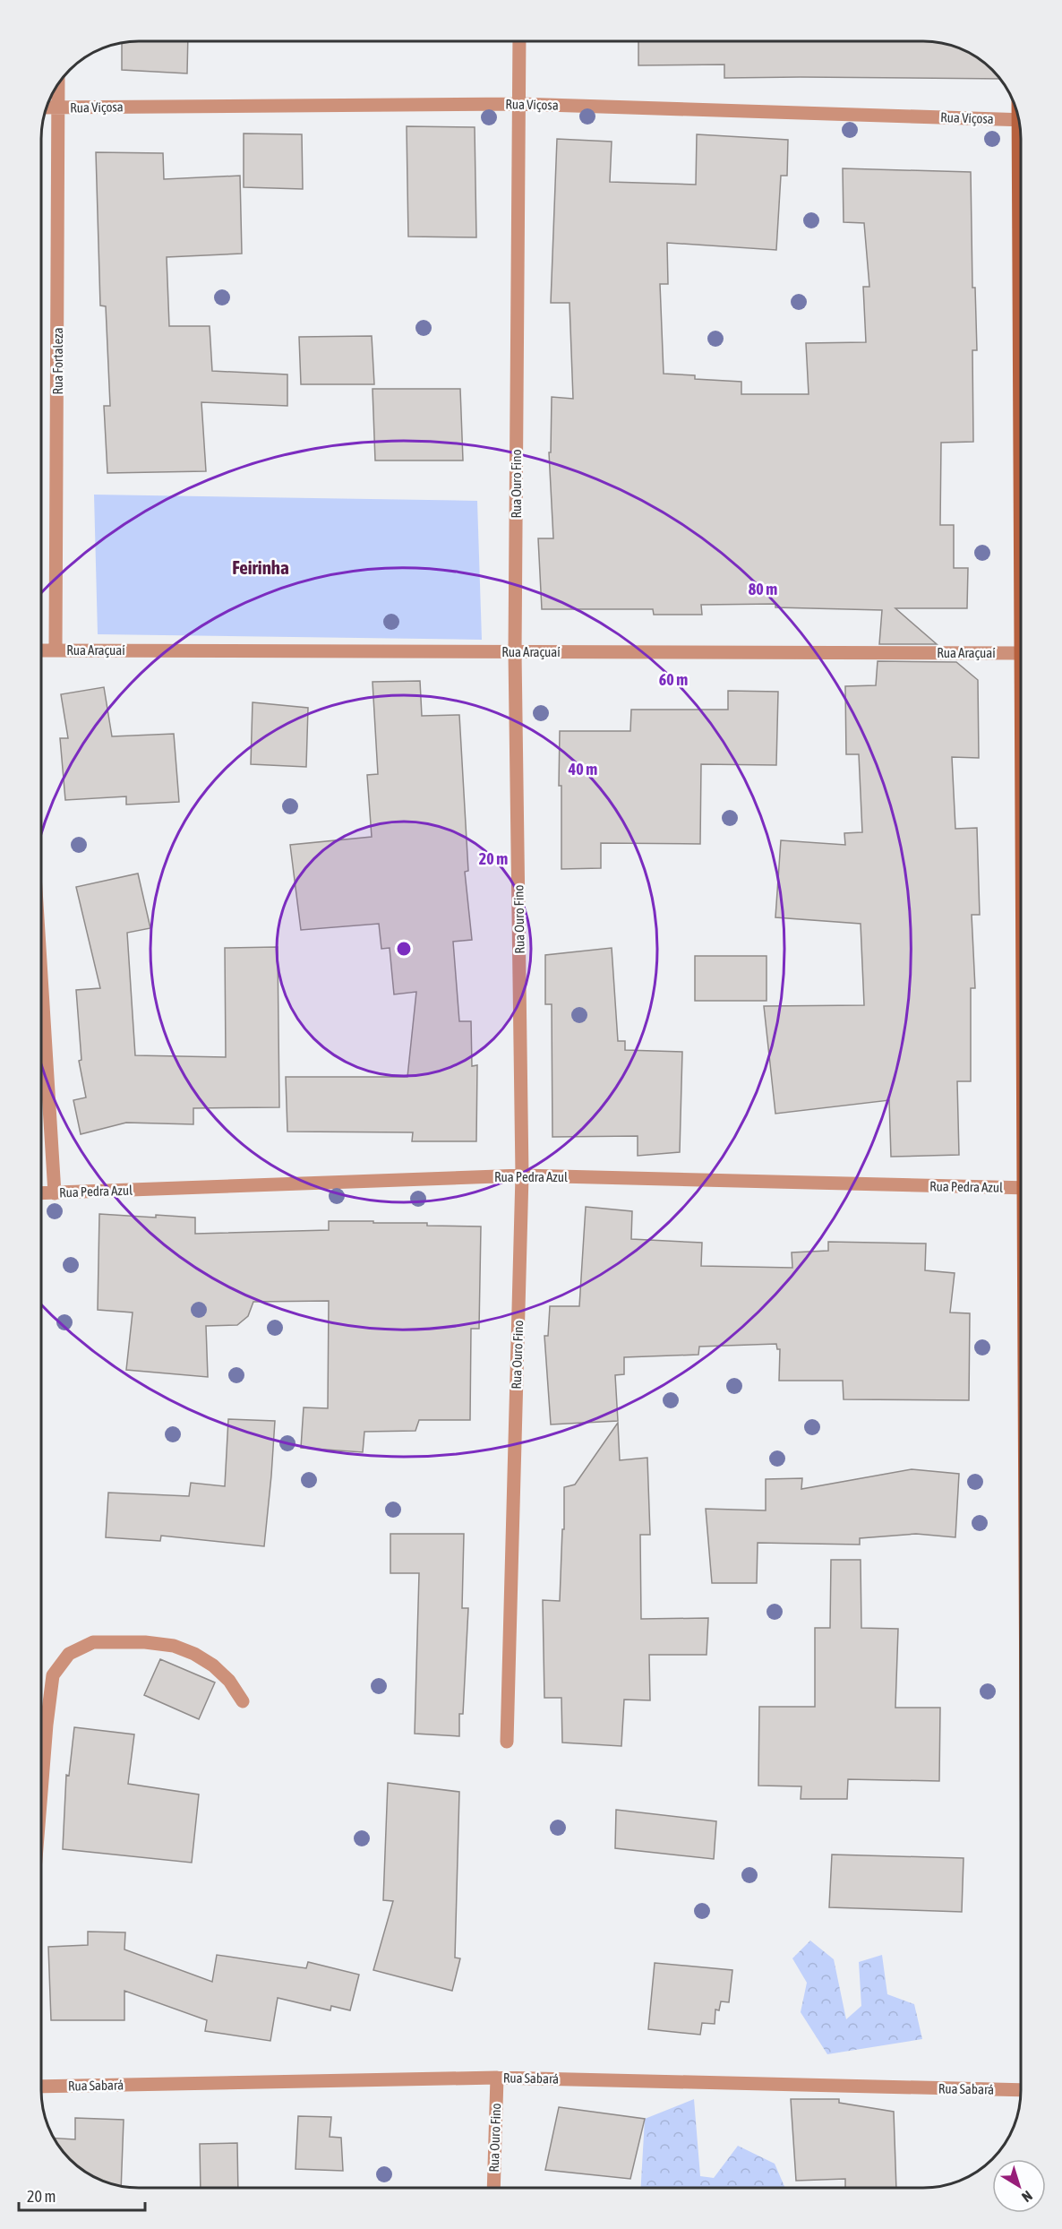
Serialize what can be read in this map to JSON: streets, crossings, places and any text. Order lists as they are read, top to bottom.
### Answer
{
  "streets": {
    "street": [
      "Rua Viçosa",
      "Rua Fortaleza",
      "Rua Ouro Fino",
      "Rua Araçuaí",
      "Rua Pedra Azul",
      "Rua Sabará"
    ]
  },
  "crossings": [
    ["Rua Viçosa", "Rua Fortaleza"],
    ["Rua Viçosa", "Rua Ouro Fino"],
    ["Rua Fortaleza", "Rua Araçuaí"],
    ["Rua Ouro Fino", "Rua Araçuaí"],
    ["Rua Ouro Fino", "Rua Pedra Azul"],
    ["Rua Ouro Fino", "Rua Sabará"]
  ],
  "districts": ["Feirinha"],
  "scale_bar": "20 m",
  "north": "bottom right",
  "rings": [
    "80 m",
    "60 m",
    "40 m",
    "20 m"
  ]
}
